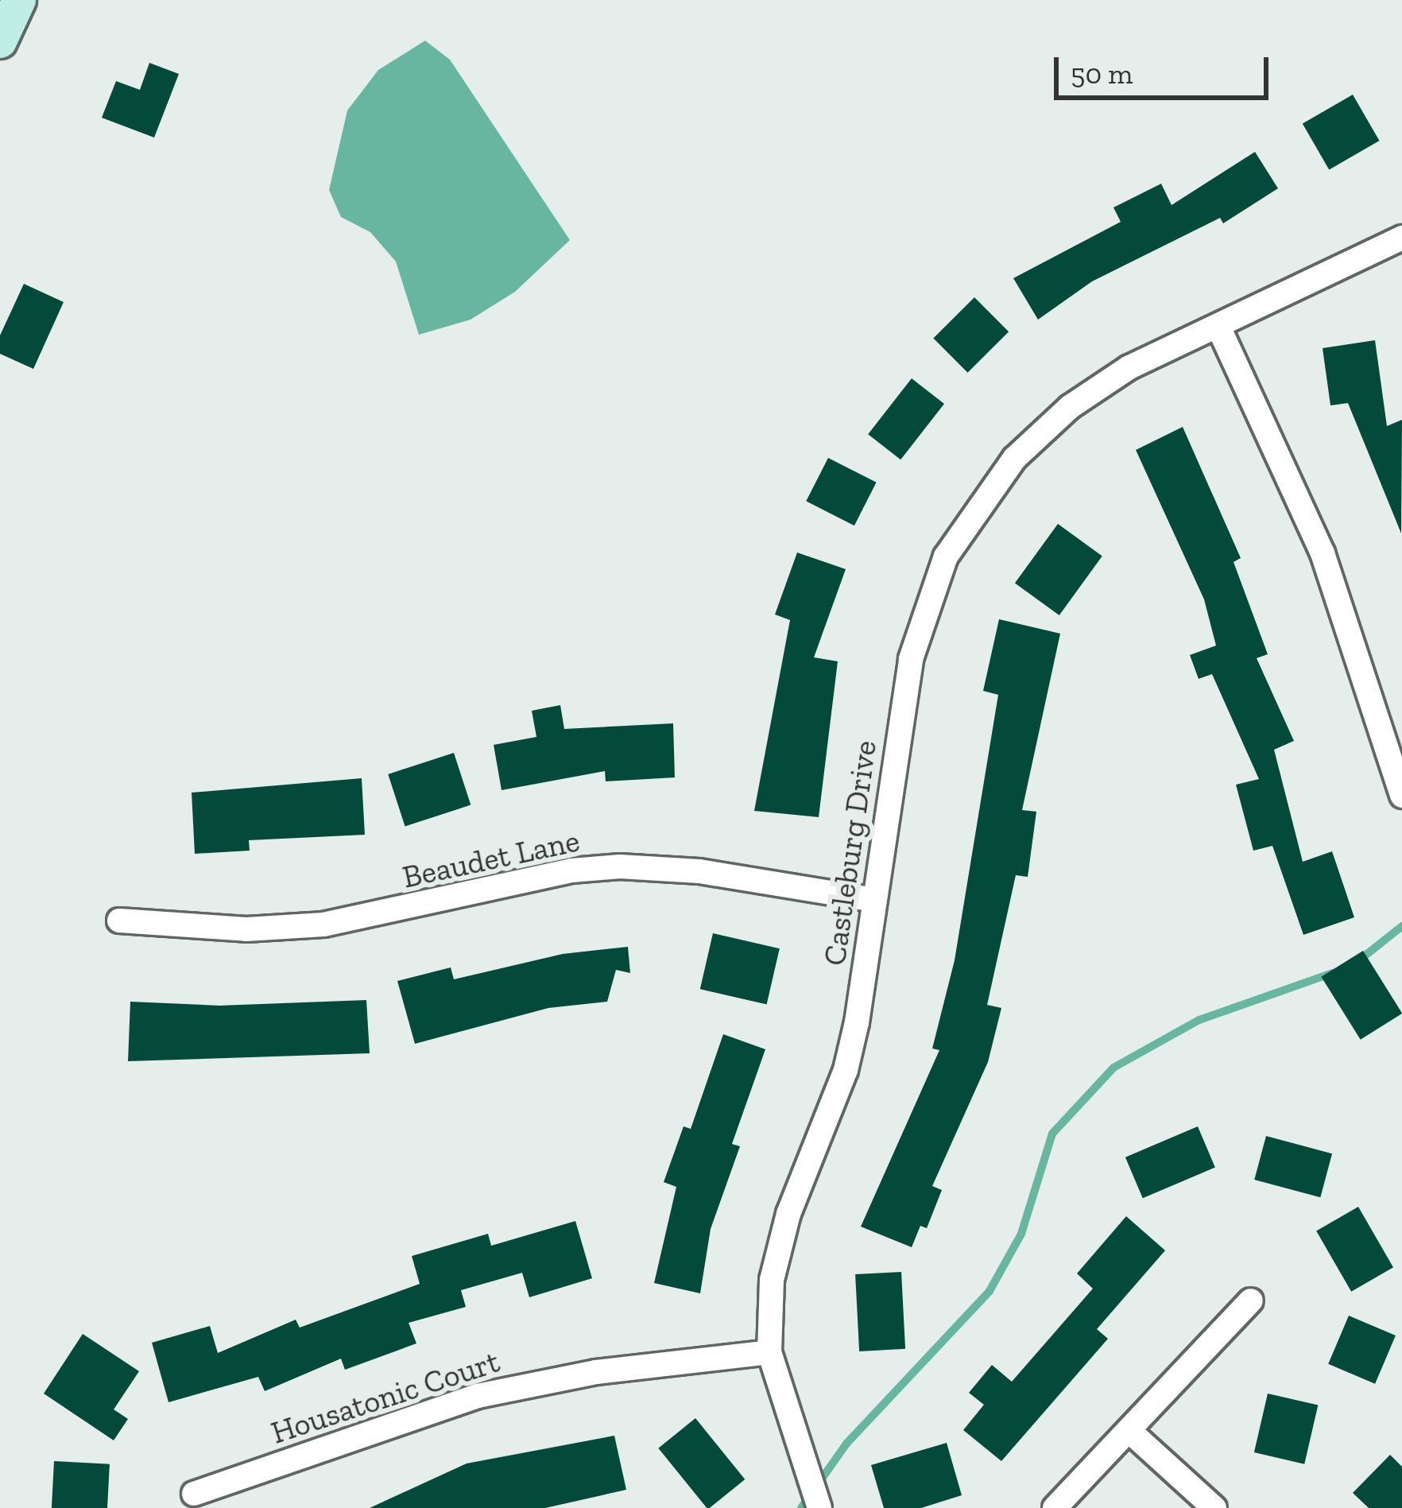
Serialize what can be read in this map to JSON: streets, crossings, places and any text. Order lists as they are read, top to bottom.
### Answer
{
  "streets": {
    "street": ["Castleburg Drive", "Beaudet Lane", "Housatonic Court"]
  },
  "crossings": [
    ["Castleburg Drive", "Beaudet Lane"],
    ["Castleburg Drive", "Housatonic Court"]
  ],
  "scale_bar": "50 m"
}
